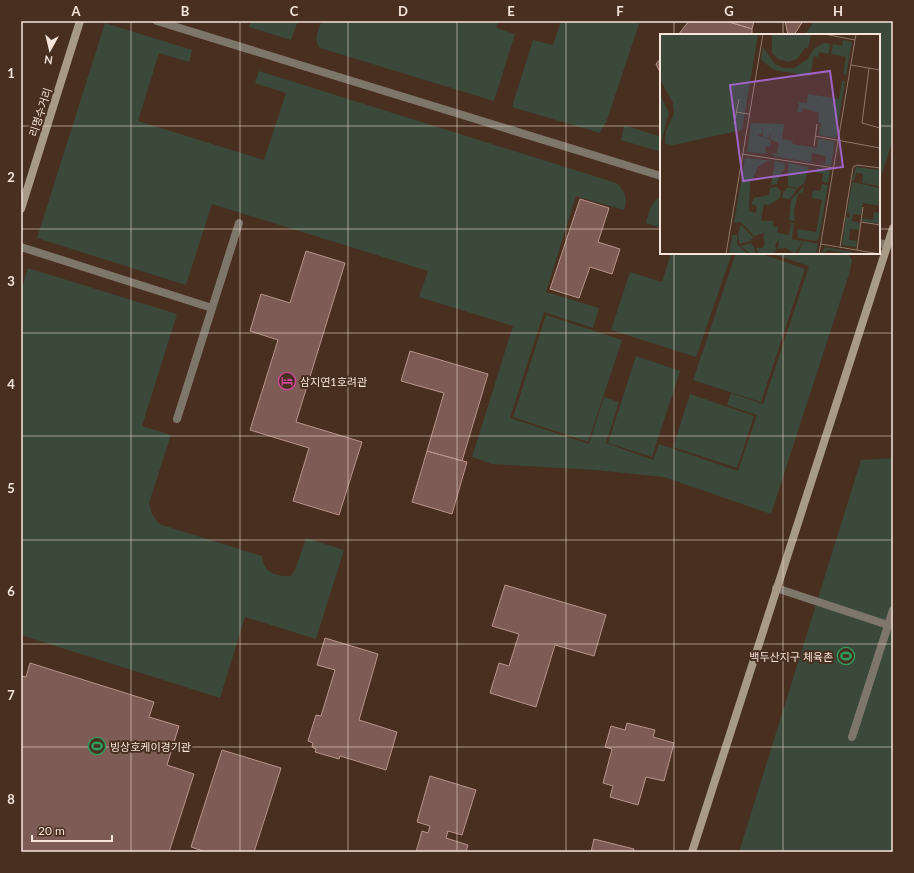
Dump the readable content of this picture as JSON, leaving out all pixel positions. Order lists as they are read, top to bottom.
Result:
{
  "streets": {
    "street": ["리명수거리"]
  },
  "places": {
    "hotel": ["삼지연1호려관"],
    "sports": ["백두산지구 체육촌", "빙상호케이경기관"]
  },
  "scale_bar": "20 m",
  "north": "bottom",
  "grid": {
    "columns": [
      "A",
      "B",
      "C",
      "D",
      "E",
      "F",
      "G",
      "H"
    ],
    "rows": [
      "1",
      "2",
      "3",
      "4",
      "5",
      "6",
      "7",
      "8"
    ]
  }
}
